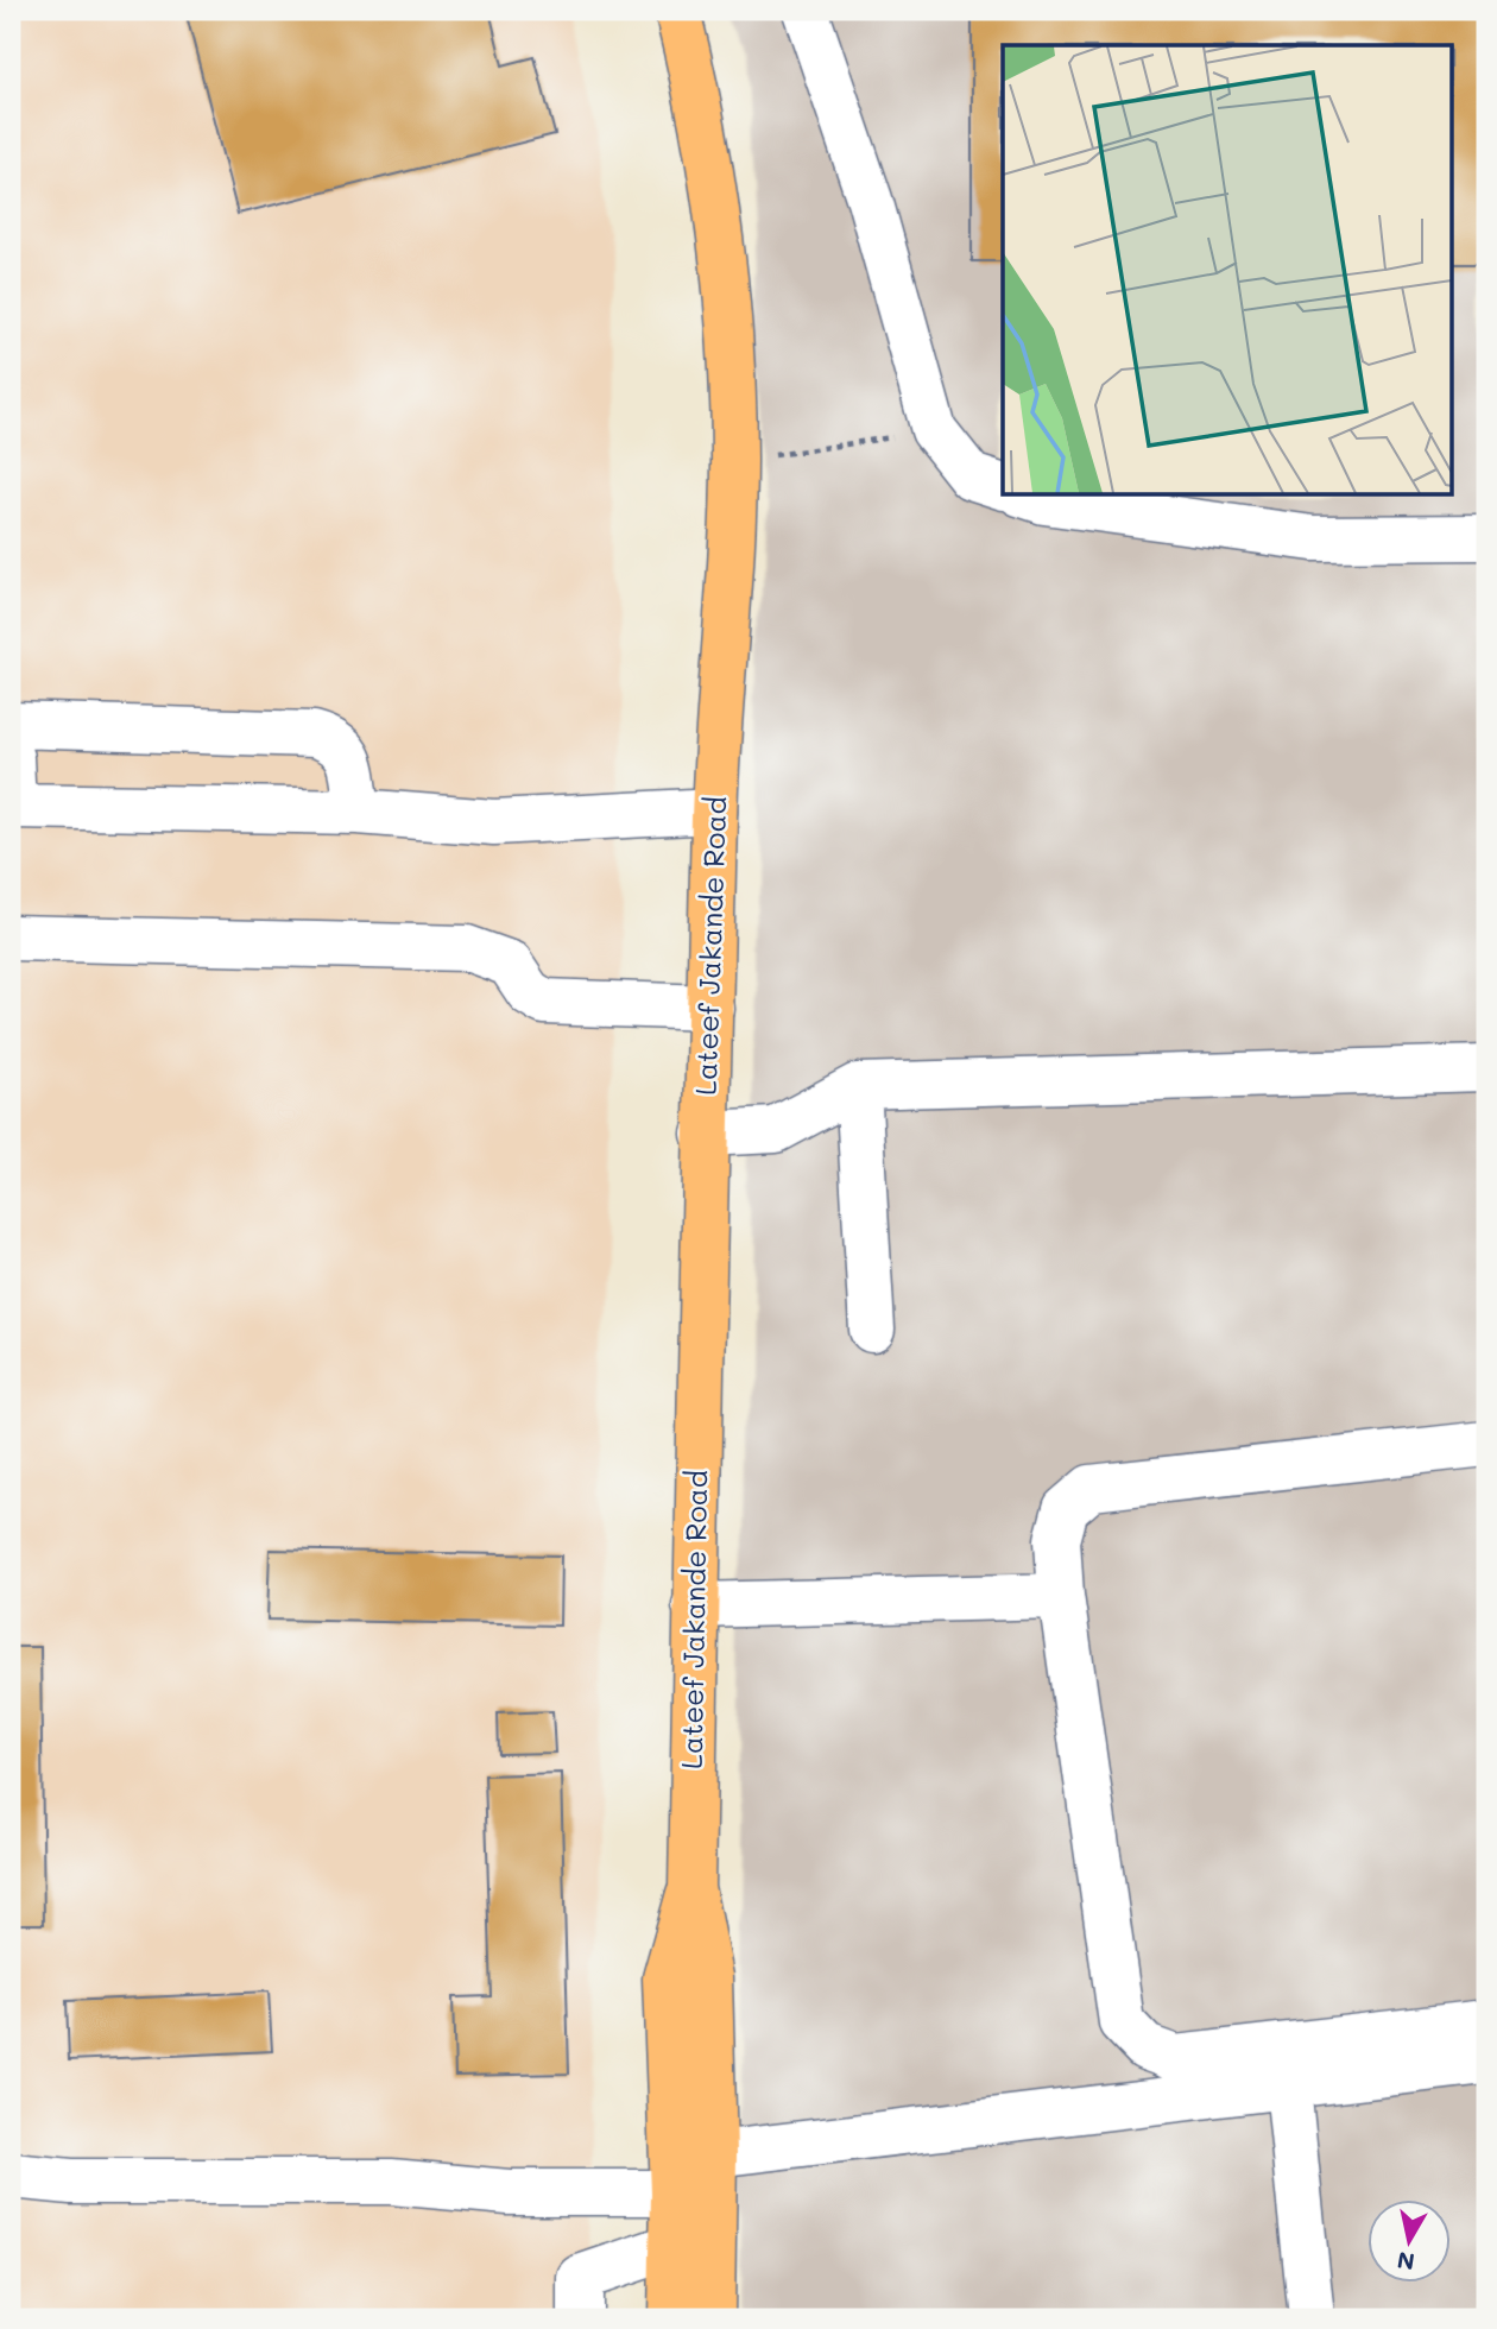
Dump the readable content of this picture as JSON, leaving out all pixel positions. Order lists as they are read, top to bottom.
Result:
{
  "streets": {
    "main road": ["Lateef Jakande Road"]
  },
  "north": "bottom"
}
